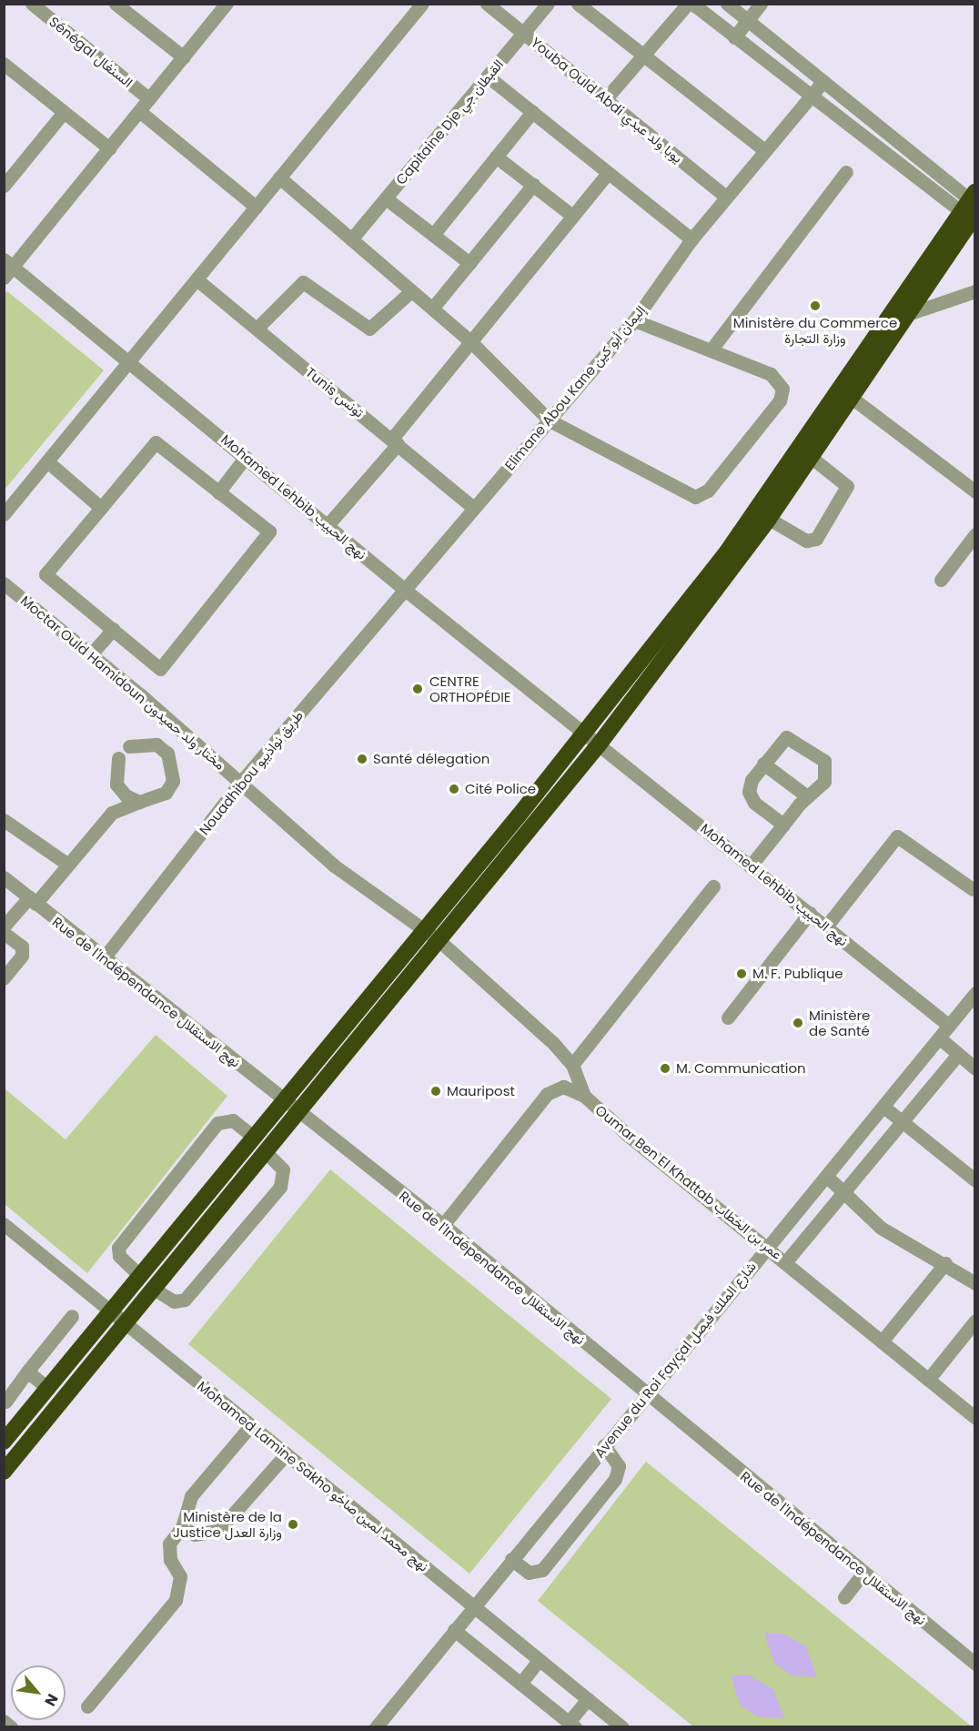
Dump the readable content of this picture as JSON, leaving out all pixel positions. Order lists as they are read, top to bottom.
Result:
{
  "streets": {
    "street": [
      "Sénégal السنغال",
      "Youba Ould Abdi يوبا ولد عبدي",
      "Capitaine Dje القبطان جي",
      "Elimane Abou Kane إليمان أبو كين",
      "Tunis تونس",
      "Mohamed Lehbib نهج الحبيب",
      "Moctar Ould Hamidoun مختار ولد حميدون",
      "Nouadhibou طريق نواذيبو",
      "Rue de l'Indépendance نهج الاستقلال",
      "Oumar Ben El Khattab عمر بن الخطاب",
      "Avenue du Roi Fayçal شارع الملك فيصل",
      "Mohamed Lamine Sakho نهج محمد لمين صاخو"
    ]
  },
  "crossings": [
    ["Youba Ould Abdi يوبا ولد عبدي", "Capitaine Dje القبطان جي"],
    ["Youba Ould Abdi يوبا ولد عبدي", "Elimane Abou Kane إليمان أبو كين"],
    ["Elimane Abou Kane إليمان أبو كين", "Tunis تونس"],
    ["Elimane Abou Kane إليمان أبو كين", "Mohamed Lehbib نهج الحبيب"],
    ["Elimane Abou Kane إليمان أبو كين", "Nouadhibou طريق نواذيبو"],
    ["Mohamed Lehbib نهج الحبيب", "Nouadhibou طريق نواذيبو"],
    ["Mohamed Lehbib نهج الحبيب", "Avenue du Roi Fayçal شارع الملك فيصل"],
    ["Moctar Ould Hamidoun مختار ولد حميدون", "Nouadhibou طريق نواذيبو"],
    ["Moctar Ould Hamidoun مختار ولد حميدون", "Oumar Ben El Khattab عمر بن الخطاب"],
    ["Nouadhibou طريق نواذيبو", "Rue de l'Indépendance نهج الاستقلال"],
    ["Rue de l'Indépendance نهج الاستقلال", "Avenue du Roi Fayçal شارع الملك فيصل"],
    ["Oumar Ben El Khattab عمر بن الخطاب", "Avenue du Roi Fayçal شارع الملك فيصل"],
    ["Avenue du Roi Fayçal شارع الملك فيصل", "Mohamed Lamine Sakho نهج محمد لمين صاخو"]
  ],
  "places": [
    "Ministère du Commerce وزارة التجارة",
    "CENTRE ORTHOPÉDIE",
    "Santé délegation",
    "Cité Police",
    "M. F. Publique",
    "Ministère de Santé",
    "M. Communication",
    "Mauripost",
    "Ministère de la Justice وزارة العدل"
  ],
  "north": "bottom right"
}
